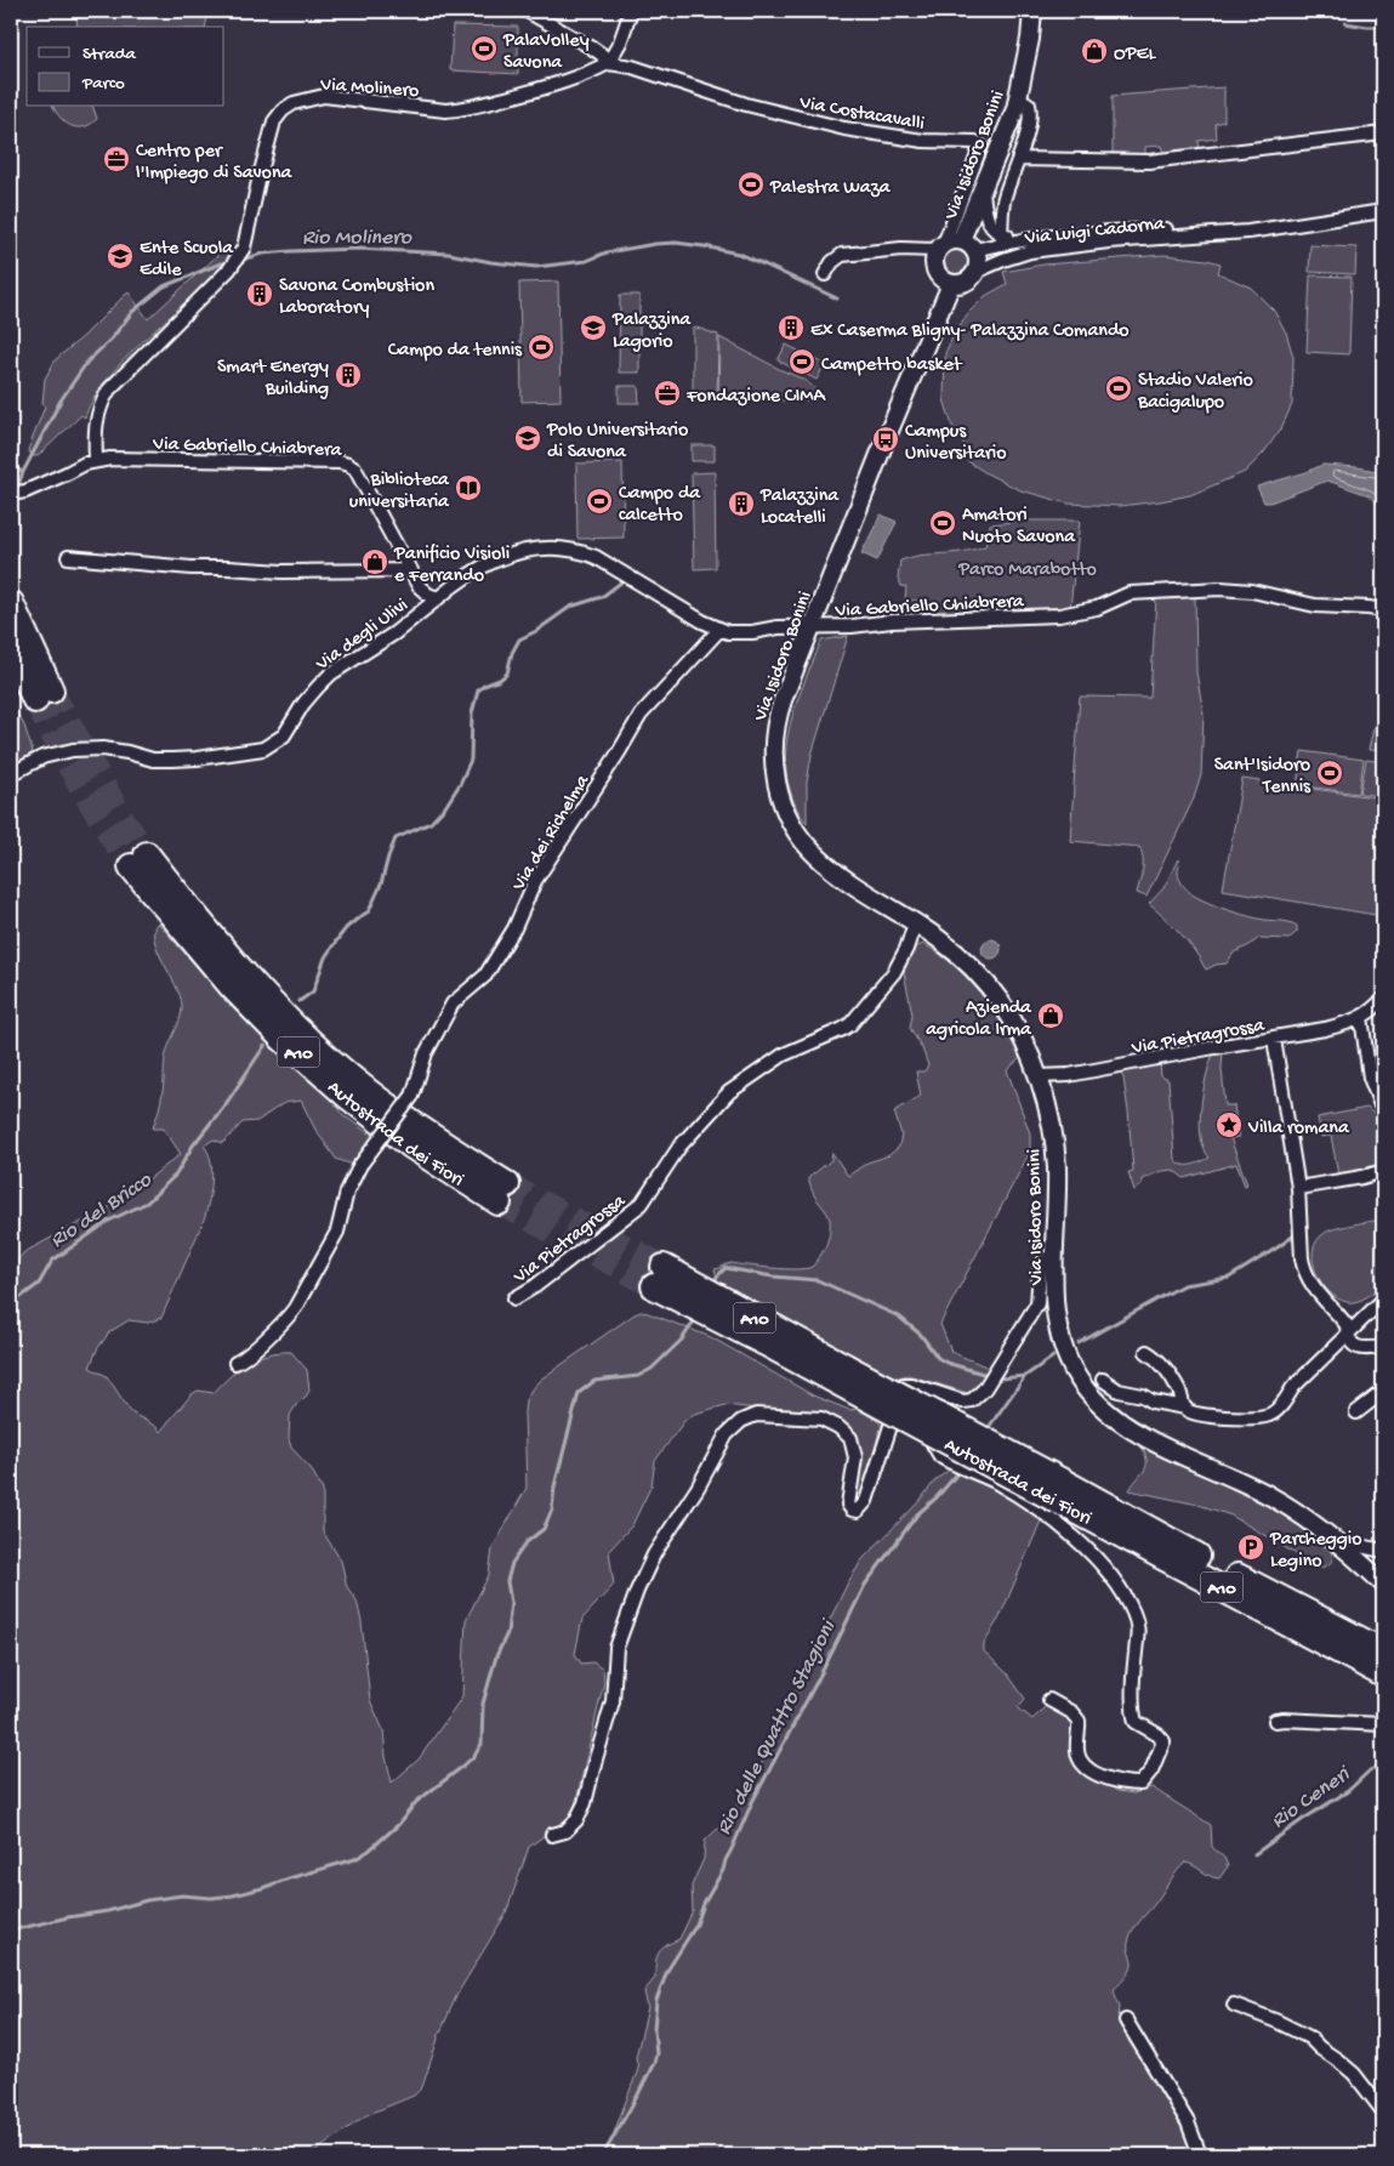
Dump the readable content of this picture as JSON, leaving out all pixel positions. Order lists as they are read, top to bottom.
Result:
{
  "streets": {
    "highway": ["A10", "Autostrada dei Fiori"],
    "street": [
      "Via Molinero",
      "Via Costacavalli",
      "Via Isidoro Bonini",
      "Via Luigi Cadorna",
      "Via Gabriello Chiabrera",
      "Via degli Ulivi",
      "Via dei Richelma",
      "Via Pietragrossa"
    ]
  },
  "crossings": [
    ["Via Molinero", "Via Costacavalli"],
    ["Via Molinero", "Via Gabriello Chiabrera"],
    ["Via Costacavalli", "Via Isidoro Bonini"],
    ["Via Costacavalli", "Via Luigi Cadorna"],
    ["Via Isidoro Bonini", "Via Luigi Cadorna"],
    ["Via Isidoro Bonini", "Via Gabriello Chiabrera"],
    ["Via Isidoro Bonini", "Via Pietragrossa"],
    ["Via Gabriello Chiabrera", "Via degli Ulivi"],
    ["Via Gabriello Chiabrera", "Via dei Richelma"]
  ],
  "water": [
    "Rio Molinero",
    "Rio del Bricco",
    "Rio delle Quattro Stagioni",
    "Rio Ceneri"
  ],
  "parks": ["Parco Marabotto"],
  "places": {
    "sports": [
      "PalaVolley Savona",
      "Palestra Waza",
      "Campo da tennis",
      "Campetto basket",
      "Stadio Valerio Bacigalupo",
      "Campo da calcetto",
      "Amatori Nuoto Savona",
      "Sant'Isidoro Tennis"
    ],
    "shop": ["OPEL", "Panificio Visioli e Ferrando", "Azienda agricola Irma"],
    "office": ["Centro per l'Impiego di Savona", "Fondazione CIMA"],
    "school or university": ["Ente Scuola Edile", "Palazzina Lagorio", "Polo Universitario di Savona"],
    "building": [
      "Savona Combustion Laboratory",
      "Ex Caserma Bligny- Palazzina Comando",
      "Smart Energy Building",
      "Palazzina Locatelli"
    ],
    "bus stop": ["Campus Universitario"],
    "library": ["Biblioteca universitaria"],
    "place": ["Villa romana"],
    "parking": ["Parcheggio Legino"]
  },
  "legend": ["Strada", "Parco"]
}
